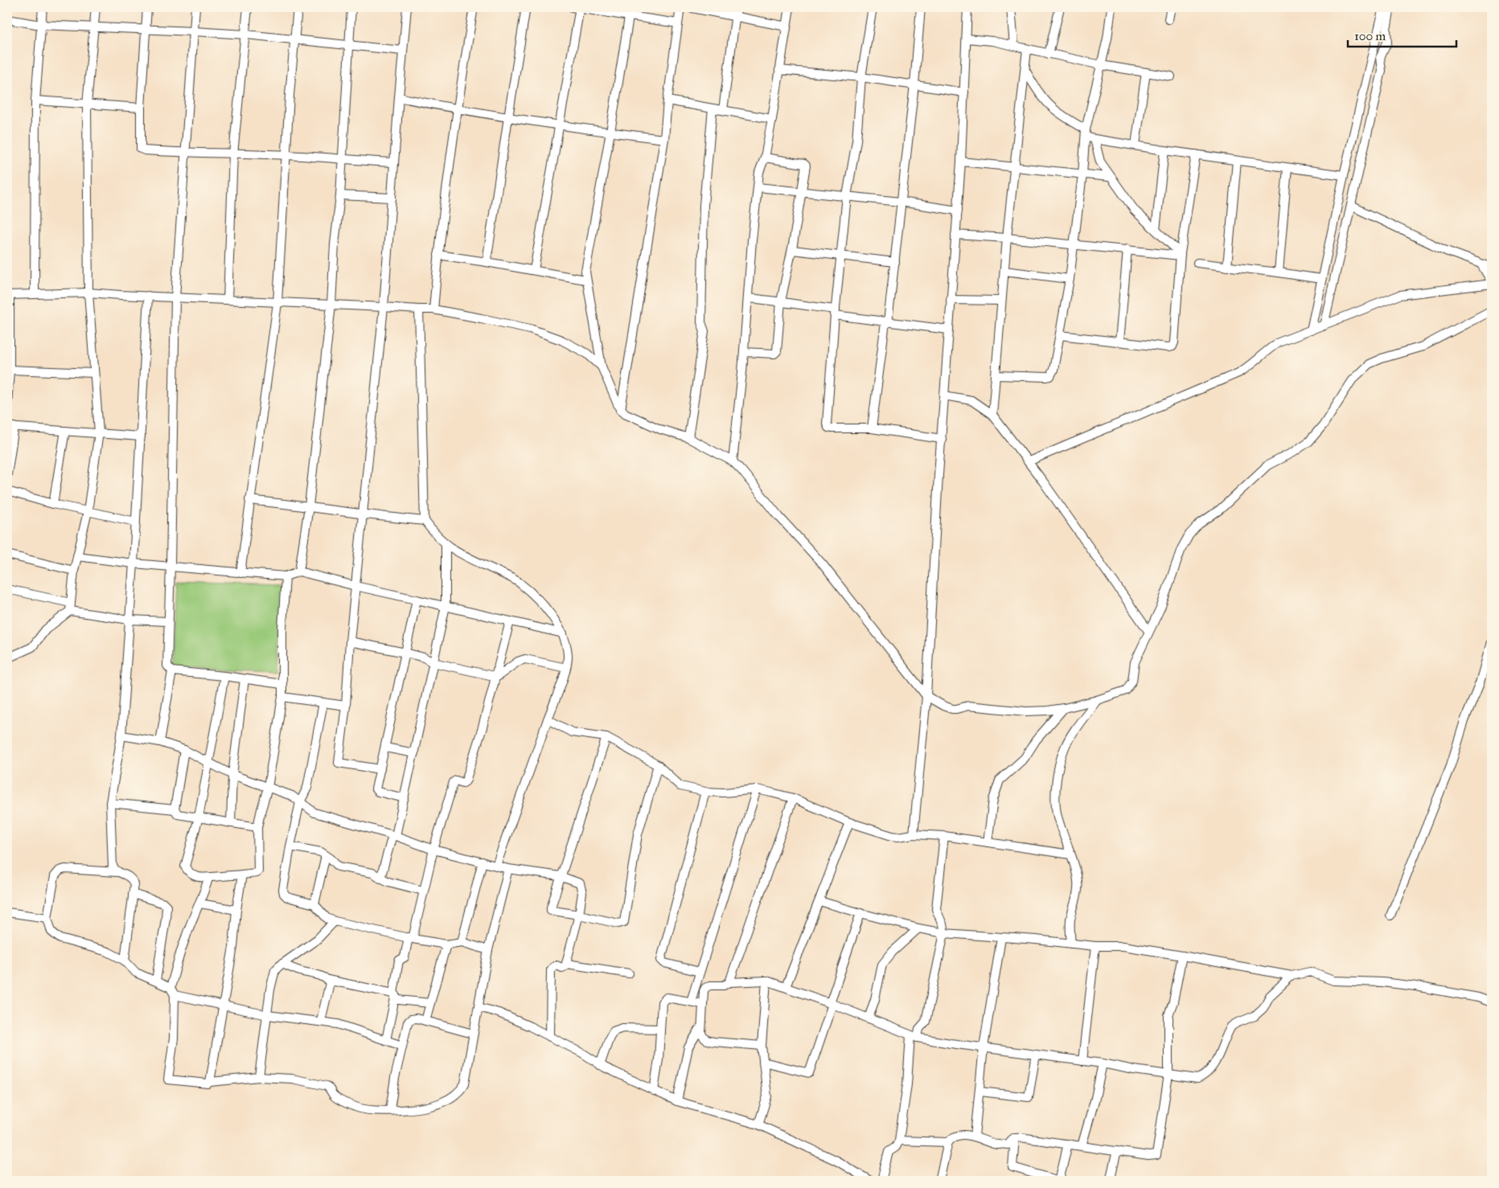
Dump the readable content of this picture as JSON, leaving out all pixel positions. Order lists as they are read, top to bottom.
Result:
{
  "scale_bar": "100 m"
}
